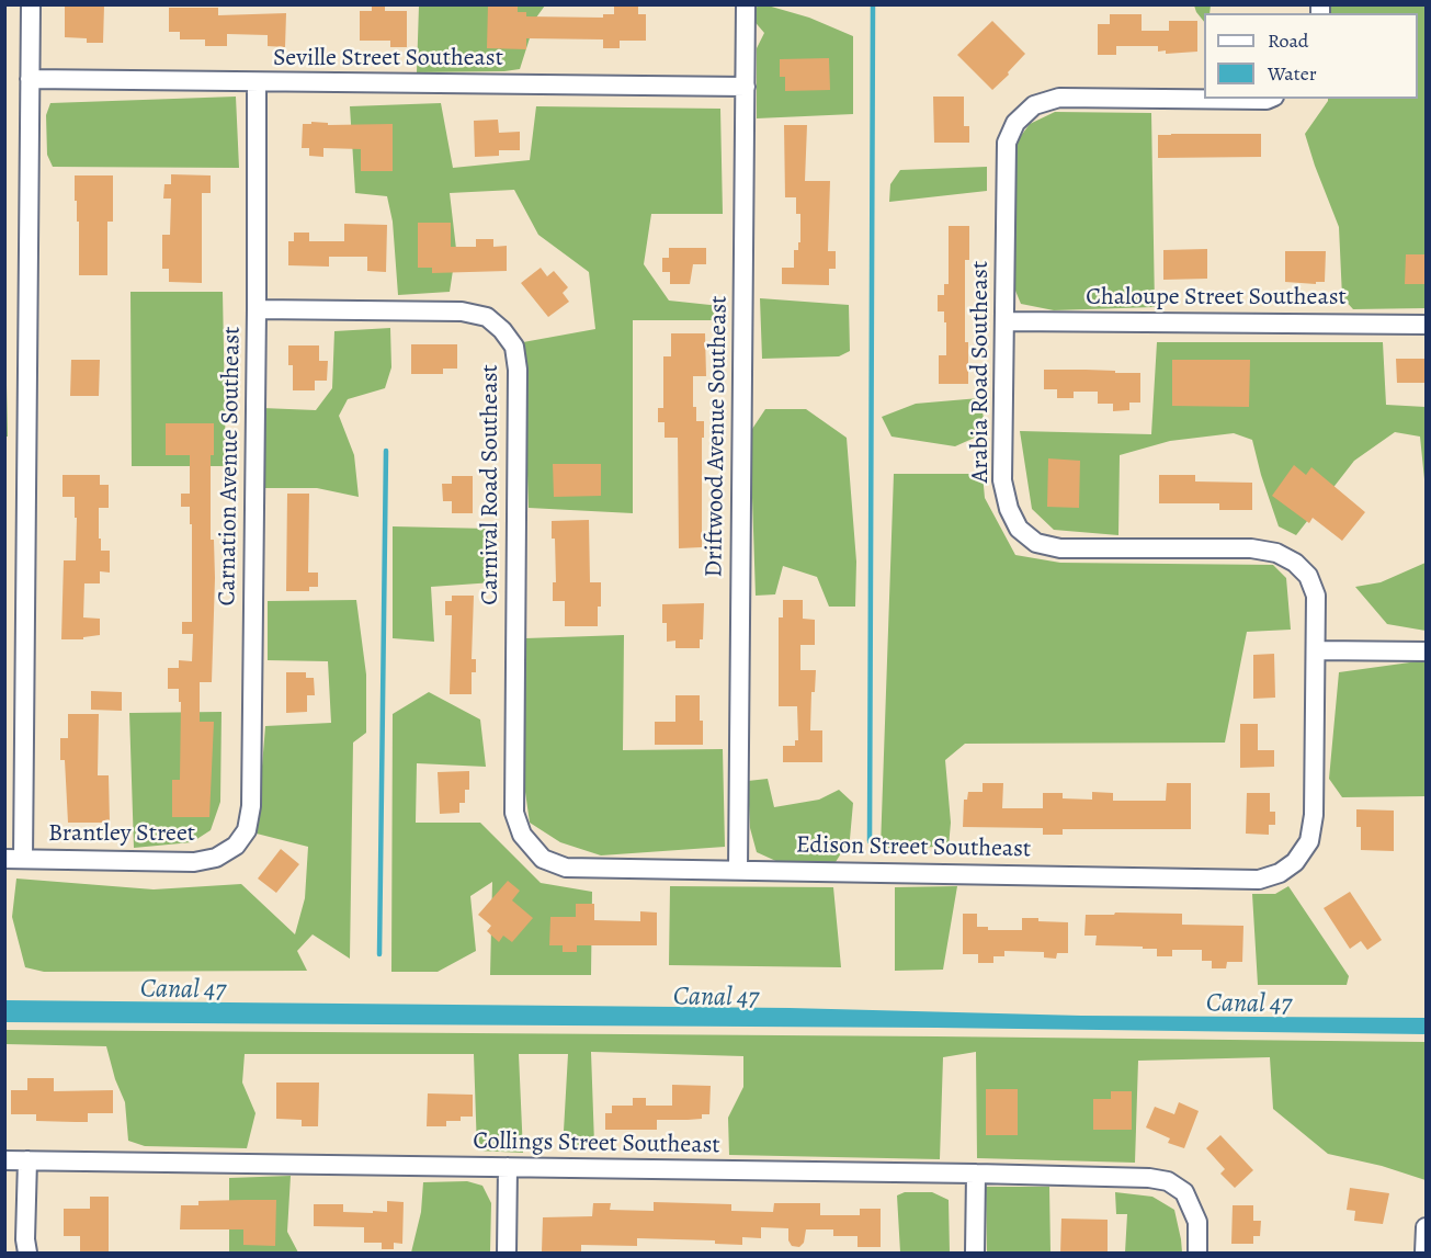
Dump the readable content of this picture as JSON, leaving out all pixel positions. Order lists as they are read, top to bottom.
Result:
{
  "streets": {
    "street": [
      "Seville Street Southeast",
      "Chaloupe Street Southeast",
      "Arabia Road Southeast",
      "Driftwood Avenue Southeast",
      "Carnation Avenue Southeast",
      "Carnival Road Southeast",
      "Brantley Street",
      "Edison Street Southeast",
      "Collings Street Southeast"
    ]
  },
  "crossings": [
    ["Seville Street Southeast", "Driftwood Avenue Southeast"],
    ["Seville Street Southeast", "Carnation Avenue Southeast"],
    ["Chaloupe Street Southeast", "Arabia Road Southeast"],
    ["Arabia Road Southeast", "Edison Street Southeast"],
    ["Driftwood Avenue Southeast", "Edison Street Southeast"],
    ["Carnation Avenue Southeast", "Carnival Road Southeast"],
    ["Carnation Avenue Southeast", "Brantley Street"],
    ["Carnival Road Southeast", "Edison Street Southeast"]
  ],
  "water": ["Canal 47"],
  "legend": ["Road", "Water"]
}
